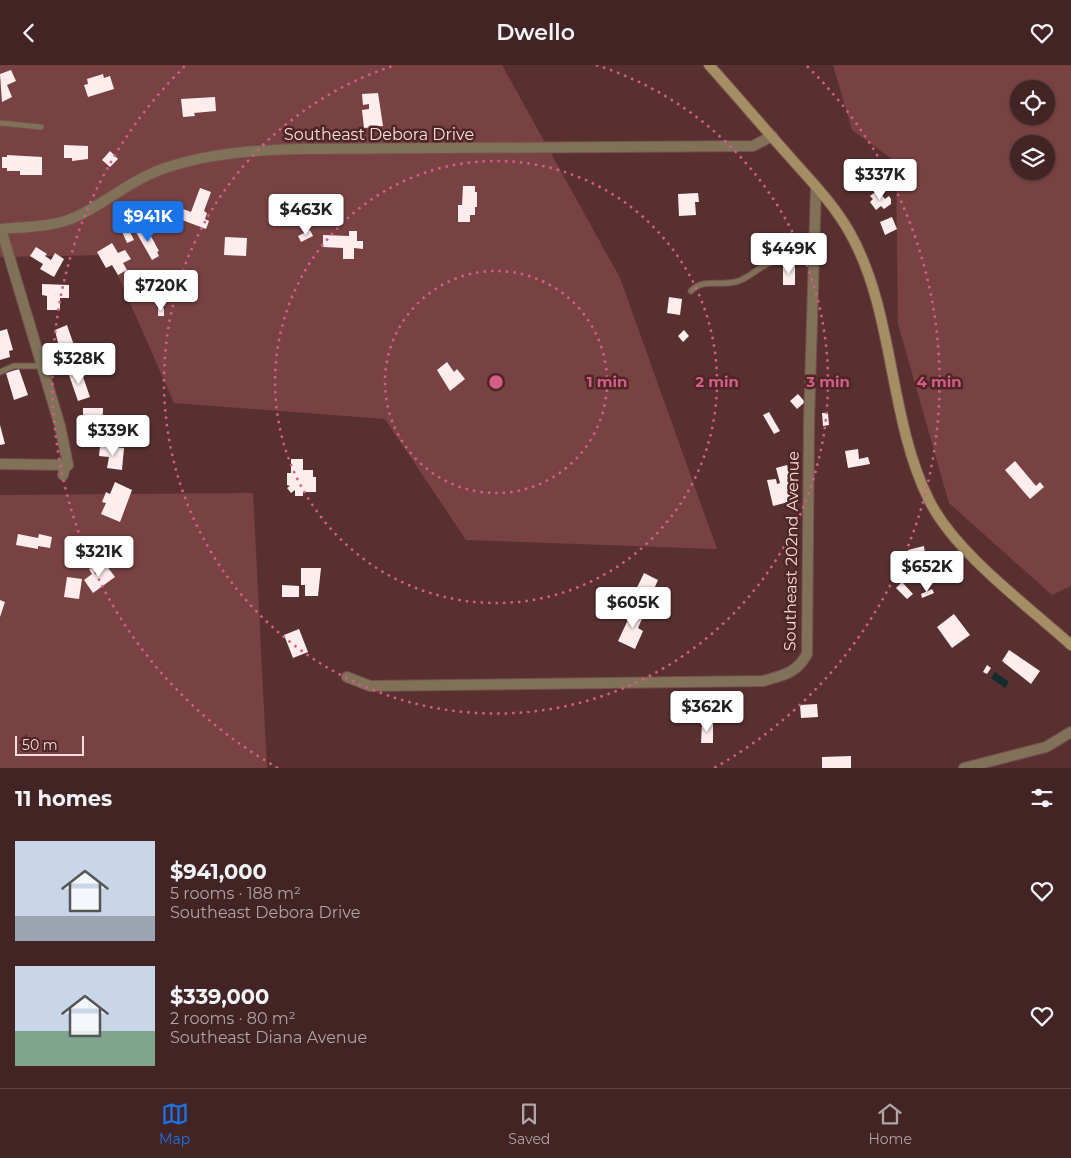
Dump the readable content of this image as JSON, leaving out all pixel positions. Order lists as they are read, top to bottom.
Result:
{
  "streets": {
    "street": ["Southeast Debora Drive", "Southeast 202nd Avenue"]
  },
  "scale_bar": "50 m",
  "page": {
    "header": "Dwello",
    "price": [
      "$337K",
      "$463K",
      "$941K",
      "$449K",
      "$720K",
      "$328K",
      "$339K",
      "$321K",
      "$652K",
      "$605K",
      "$362K"
    ],
    "scale": "50 m",
    "heading": "11 homes",
    "list": [
      {
        "name": "$941,000",
        "note": "5 rooms · 188 m² · Southeast Debora Drive"
      },
      {
        "name": "$339,000",
        "note": "2 rooms · 80 m² · Southeast Diana Avenue"
      }
    ],
    "tabs": ["Map", "Saved", "Home"]
  },
  "rings": [
    "1 min",
    "2 min",
    "3 min",
    "4 min"
  ]
}
